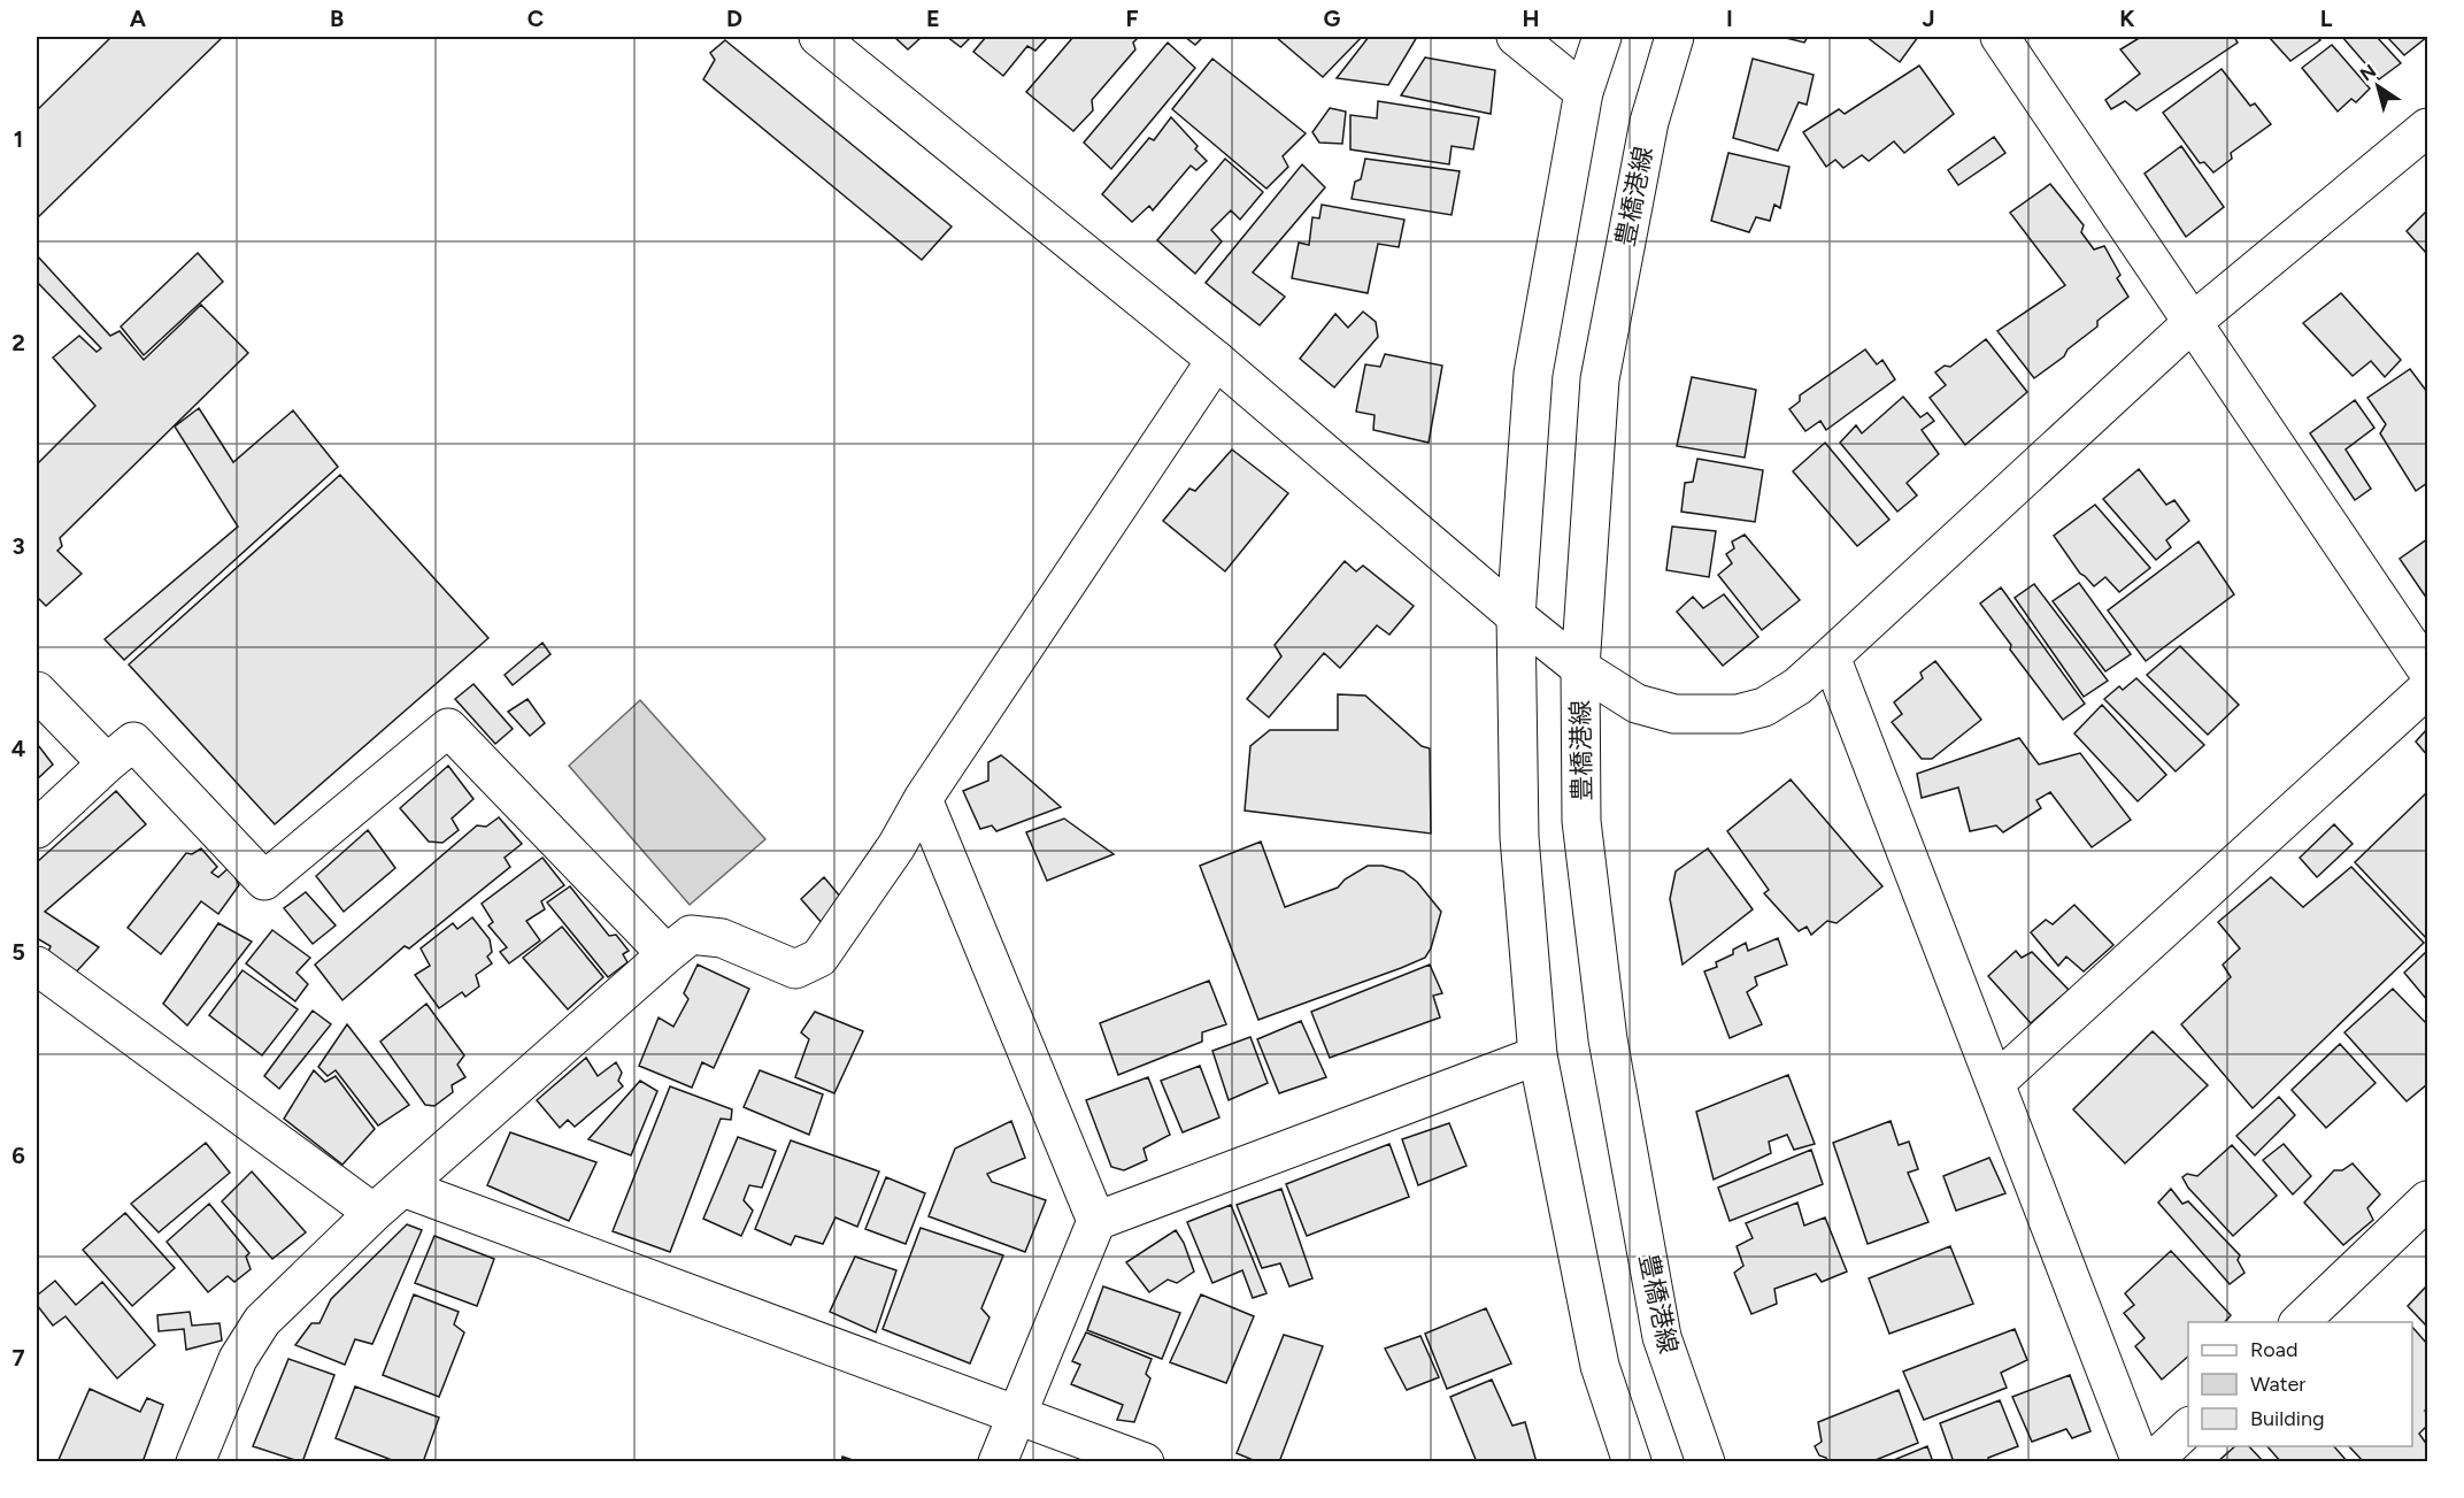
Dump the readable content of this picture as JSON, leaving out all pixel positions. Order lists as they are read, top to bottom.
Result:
{
  "streets": {
    "street": ["豊橋港線"]
  },
  "legend": ["Road", "Water", "Building"],
  "north": "top left",
  "grid": {
    "columns": [
      "A",
      "B",
      "C",
      "D",
      "E",
      "F",
      "G",
      "H",
      "I",
      "J",
      "K",
      "L"
    ],
    "rows": [
      "1",
      "2",
      "3",
      "4",
      "5",
      "6",
      "7"
    ]
  }
}
